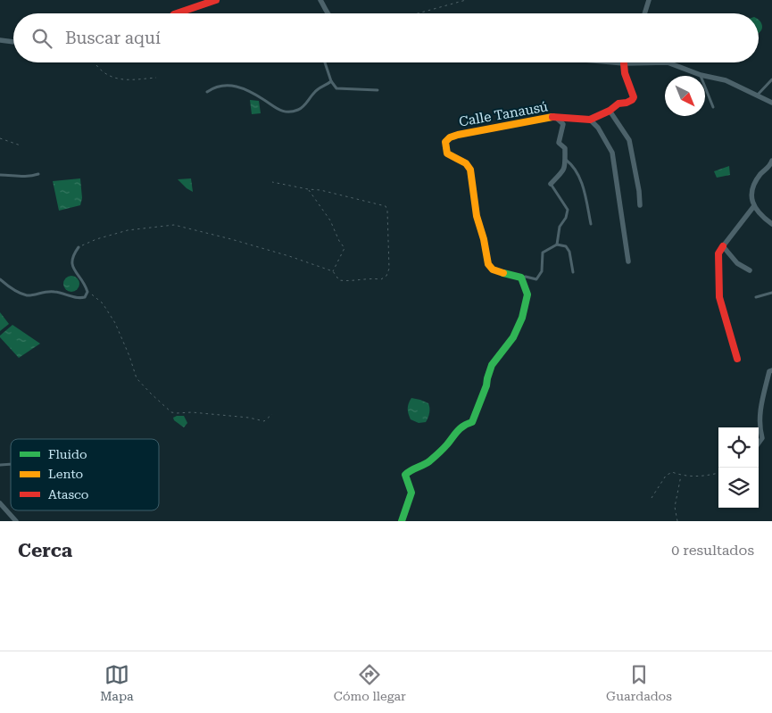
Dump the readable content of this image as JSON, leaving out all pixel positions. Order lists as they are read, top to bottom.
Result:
{
  "streets": {
    "street": ["Calle Tanausú"]
  },
  "legend": ["Fluido", "Lento", "Atasco"],
  "north": "bottom right",
  "page": {
    "search": "Buscar aquí",
    "heading": ["Cerca", "0 resultados"],
    "nav": ["Mapa", "Cómo llegar", "Guardados"]
  }
}
